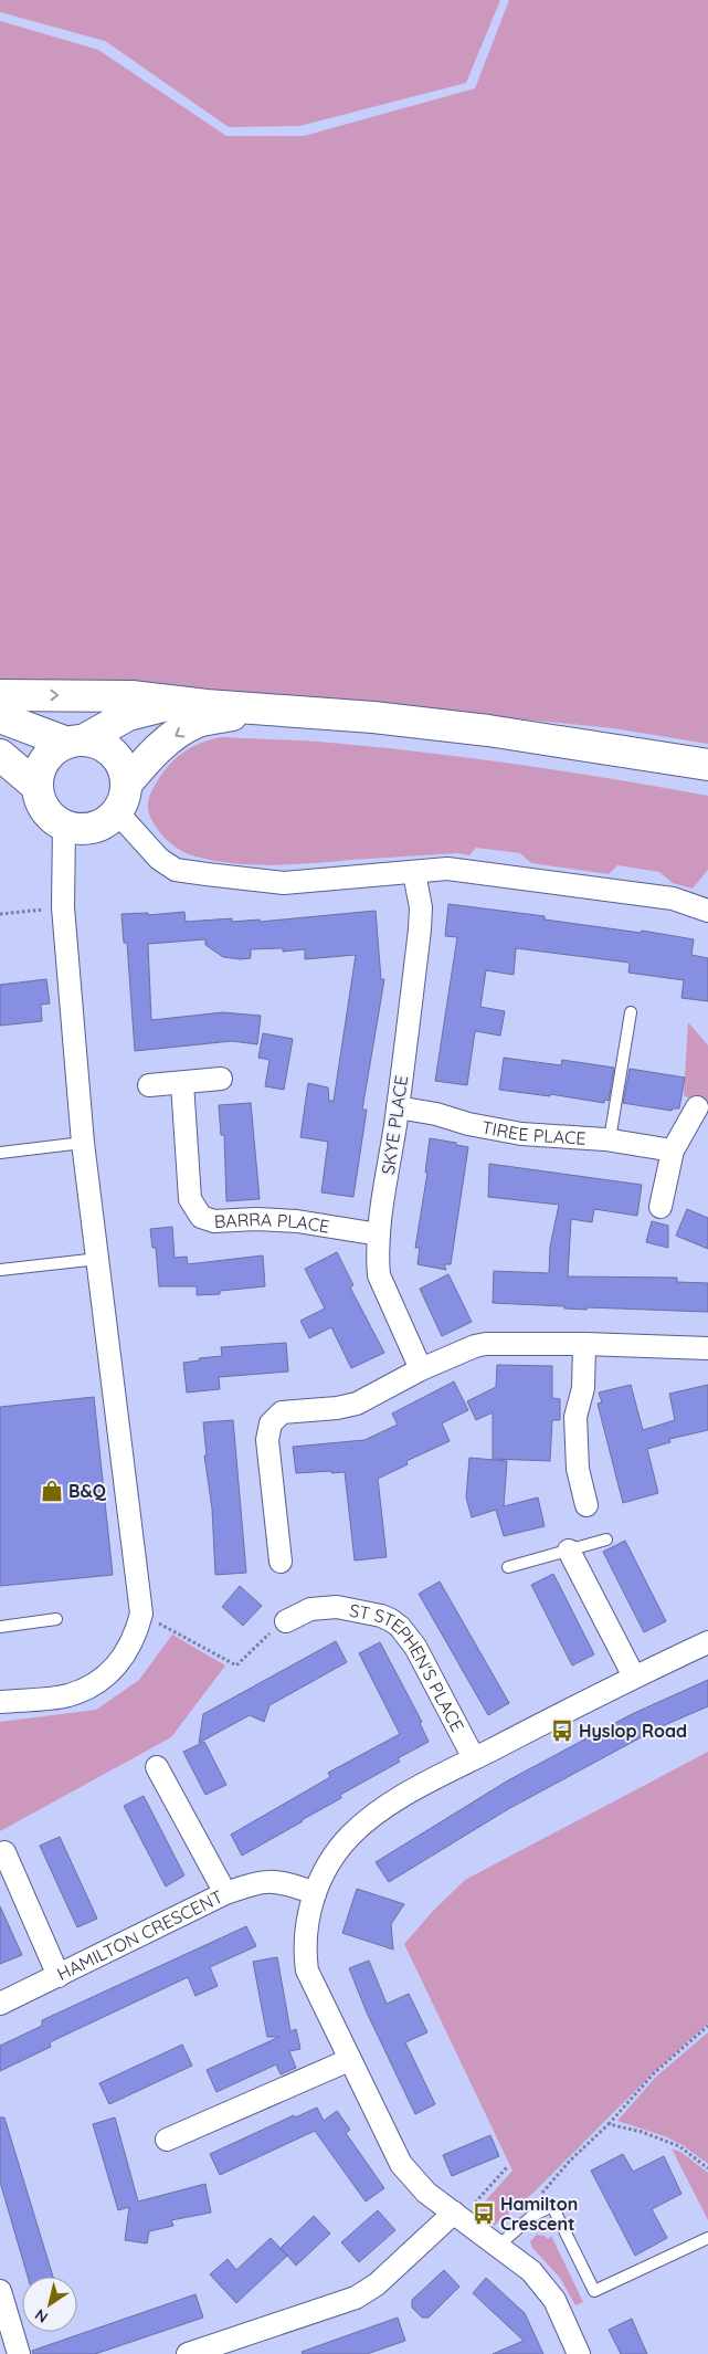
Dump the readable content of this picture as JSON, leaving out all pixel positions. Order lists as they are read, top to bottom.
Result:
{
  "streets": {
    "street": [
      "SKYE PLACE",
      "TIREE PLACE",
      "BARRA PLACE",
      "ST STEPHEN'S PLACE",
      "HAMILTON CRESCENT"
    ]
  },
  "crossings": [
    ["SKYE PLACE", "TIREE PLACE"],
    ["SKYE PLACE", "BARRA PLACE"]
  ],
  "places": {
    "shop": ["B&Q"],
    "bus stop": ["Hyslop Road", "Hamilton Crescent"]
  },
  "north": "bottom left"
}
